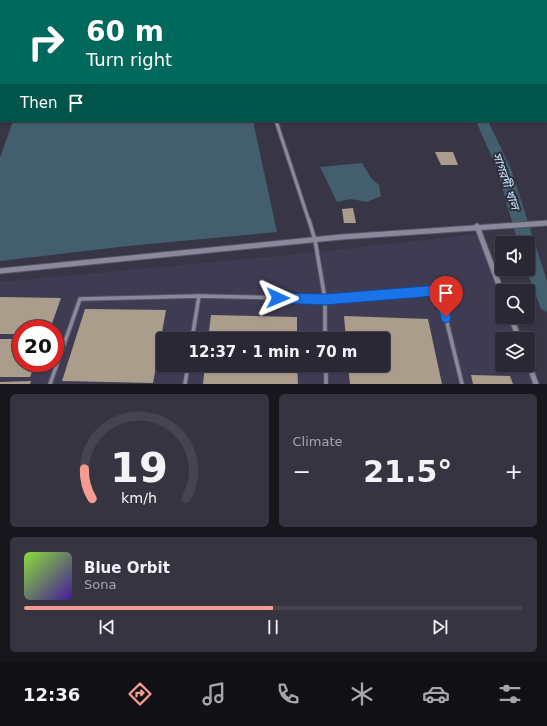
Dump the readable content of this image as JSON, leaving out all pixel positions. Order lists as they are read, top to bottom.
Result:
{
  "water": ["সাগরদী খাল"],
  "page": {
    "turn": ["60 m", "Turn right"],
    "then": "Then",
    "limit": "20",
    "trip": "12:37 · 1 min · 70 m",
    "tile": "Climate",
    "heat": ["−", "21.5°", "+"],
    "song": ["Blue Orbit", "Sona"],
    "tabs": "12:36",
    "gauge": ["19", "km/h"]
  }
}
